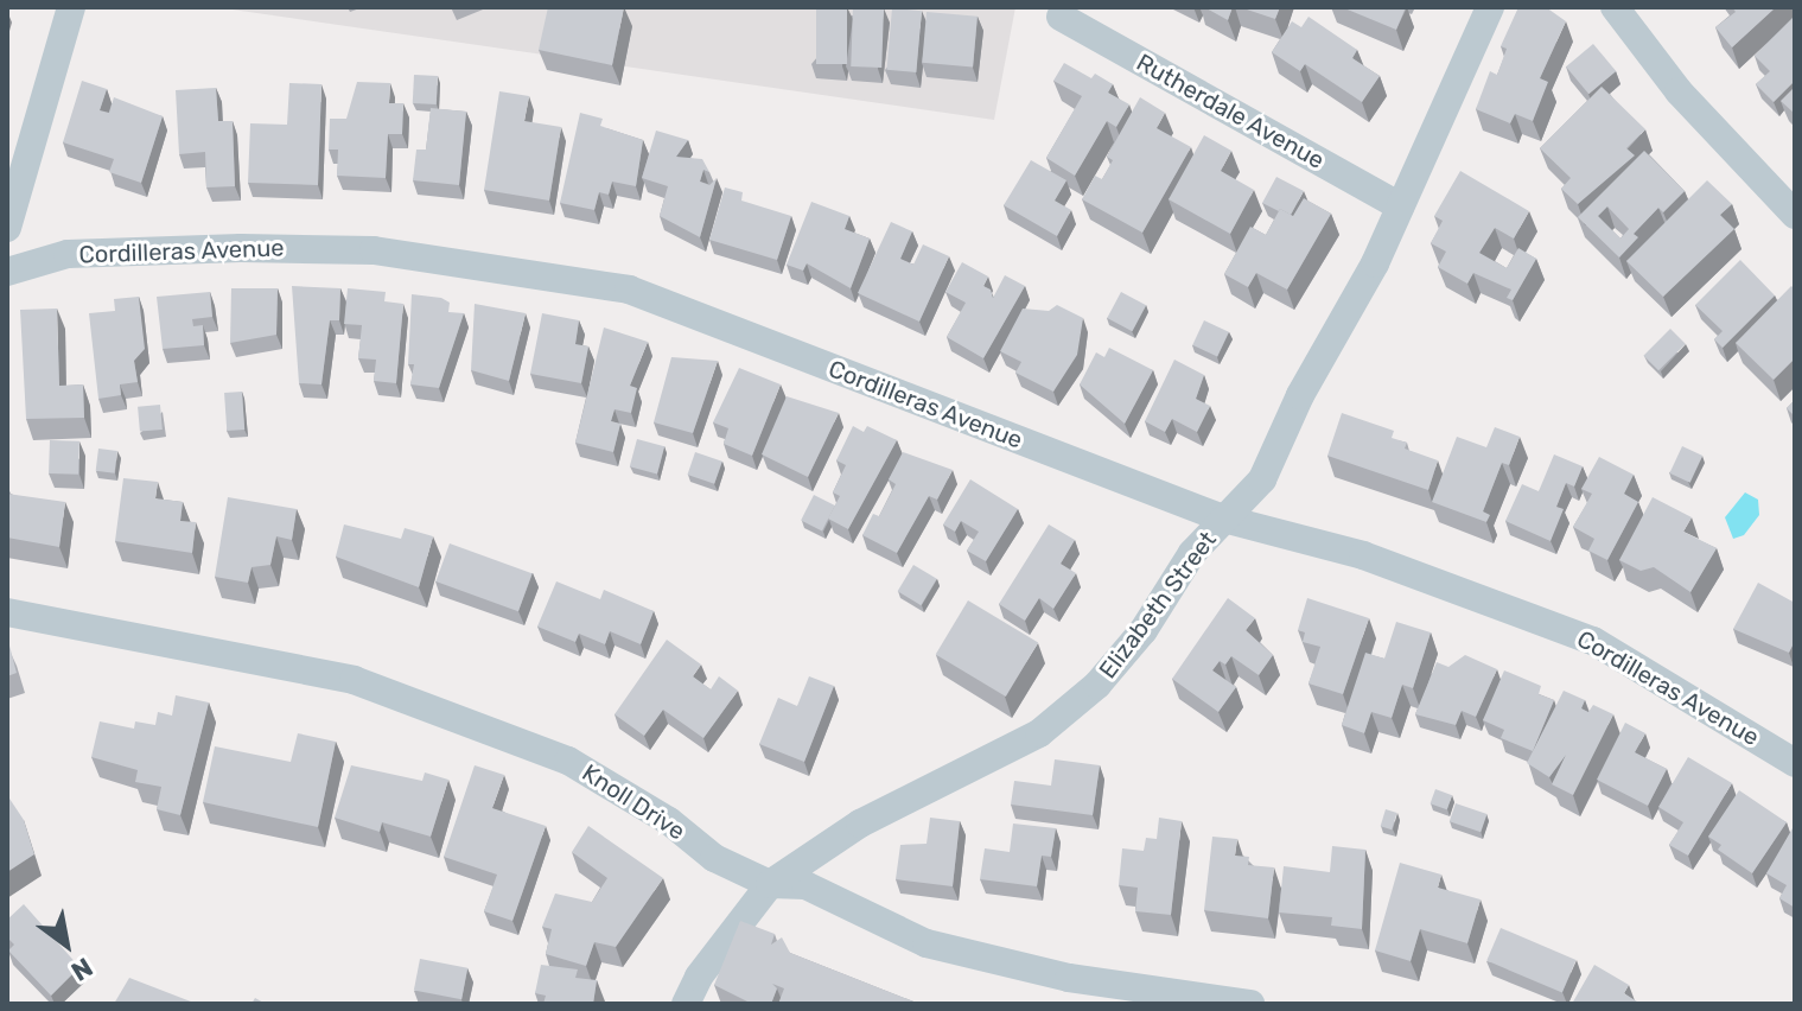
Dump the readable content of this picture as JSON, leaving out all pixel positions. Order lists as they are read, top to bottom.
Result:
{
  "streets": {
    "street": [
      "Rutherdale Avenue",
      "Cordilleras Avenue",
      "Elizabeth Street",
      "Knoll Drive"
    ]
  },
  "crossings": [
    ["Rutherdale Avenue", "Elizabeth Street"],
    ["Cordilleras Avenue", "Elizabeth Street"],
    ["Elizabeth Street", "Knoll Drive"]
  ],
  "north": "bottom right"
}
